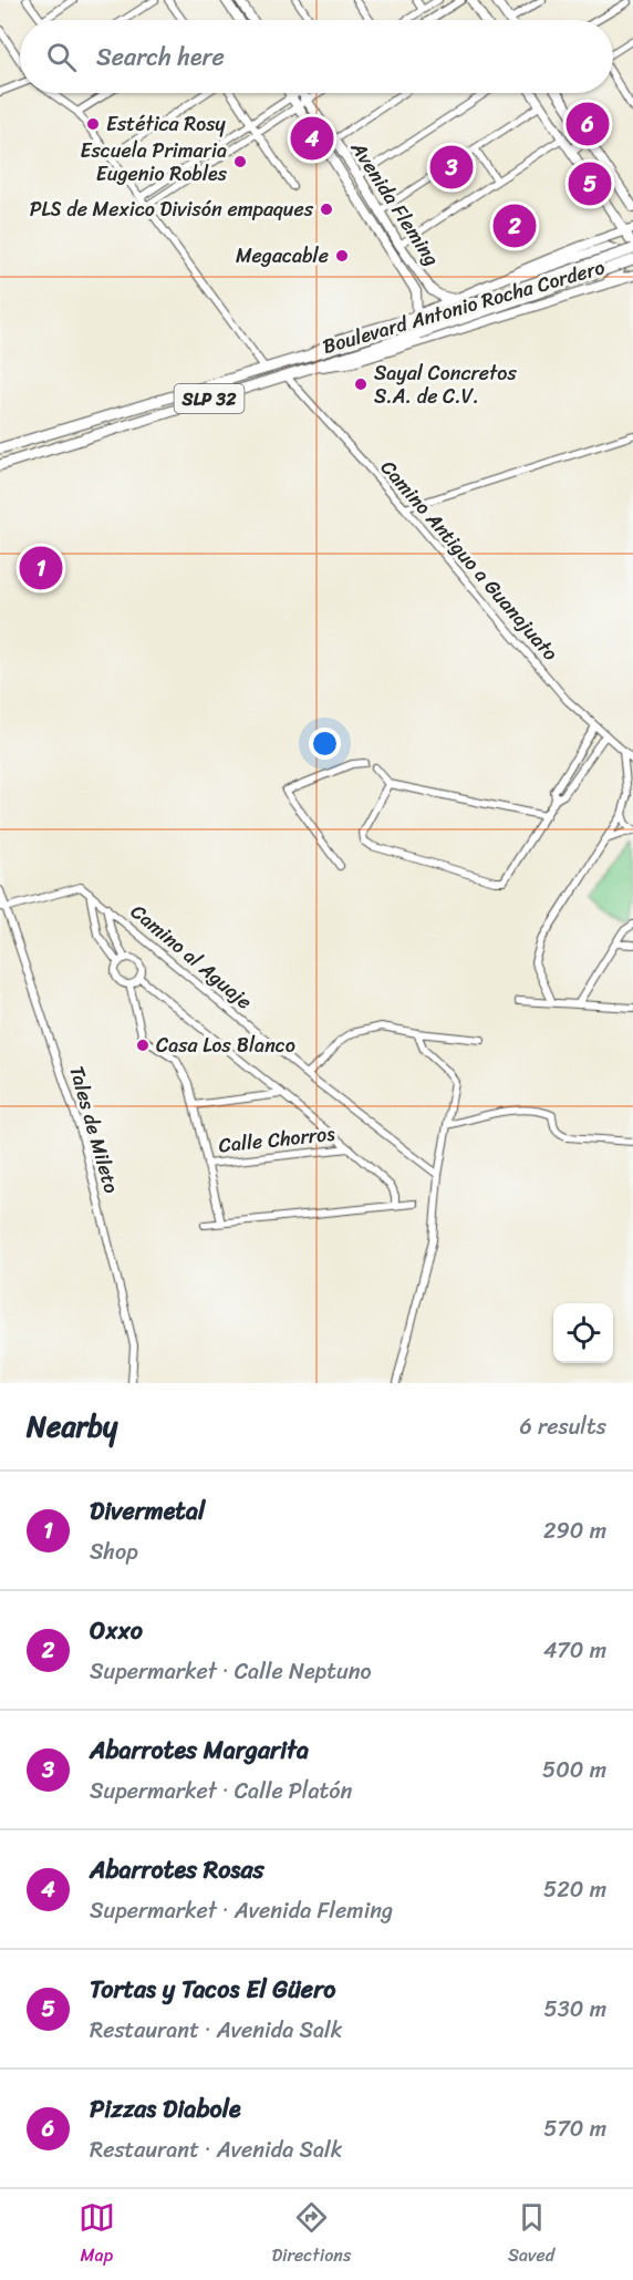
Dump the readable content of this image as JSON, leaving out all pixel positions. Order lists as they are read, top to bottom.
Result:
{
  "streets": {
    "highway": ["Boulevard Antonio Rocha Cordero", "SLP 32"],
    "street": [
      "Avenida Fleming",
      "Camino Antiguo a Guanajuato",
      "Camino al Aguaje",
      "Tales de Mileto",
      "Calle Chorros"
    ]
  },
  "crossings": [
    ["Avenida Fleming", "Boulevard Antonio Rocha Cordero"],
    ["Avenida Fleming", "SLP 32"],
    ["Boulevard Antonio Rocha Cordero", "SLP 32"],
    ["SLP 32", "Camino Antiguo a Guanajuato"],
    ["Camino al Aguaje", "Tales de Mileto"]
  ],
  "places": [
    "Estética Rosy",
    "Escuela Primaria Eugenio Robles",
    "PLS de Mexico Divisón empaques",
    "Megacable",
    "Sayal Concretos S.A. de C.V.",
    "Casa Los Blanco"
  ],
  "page": {
    "search": "Search here",
    "pins": [
      "6",
      "4",
      "3",
      "5",
      "2",
      "1"
    ],
    "heading": ["Nearby", "6 results"],
    "list": [
      {
        "mark": "1",
        "name": "Divermetal",
        "note": "Shop",
        "value": "290 m"
      },
      {
        "mark": "2",
        "name": "Oxxo",
        "note": "Supermarket · Calle Neptuno",
        "value": "470 m"
      },
      {
        "mark": "3",
        "name": "Abarrotes Margarita",
        "note": "Supermarket · Calle Platón",
        "value": "500 m"
      },
      {
        "mark": "4",
        "name": "Abarrotes Rosas",
        "note": "Supermarket · Avenida Fleming",
        "value": "520 m"
      },
      {
        "mark": "5",
        "name": "Tortas y Tacos El Güero",
        "note": "Restaurant · Avenida Salk",
        "value": "530 m"
      },
      {
        "mark": "6",
        "name": "Pizzas Diabole",
        "note": "Restaurant · Avenida Salk",
        "value": "570 m"
      }
    ],
    "nav": ["Map", "Directions", "Saved"]
  }
}
